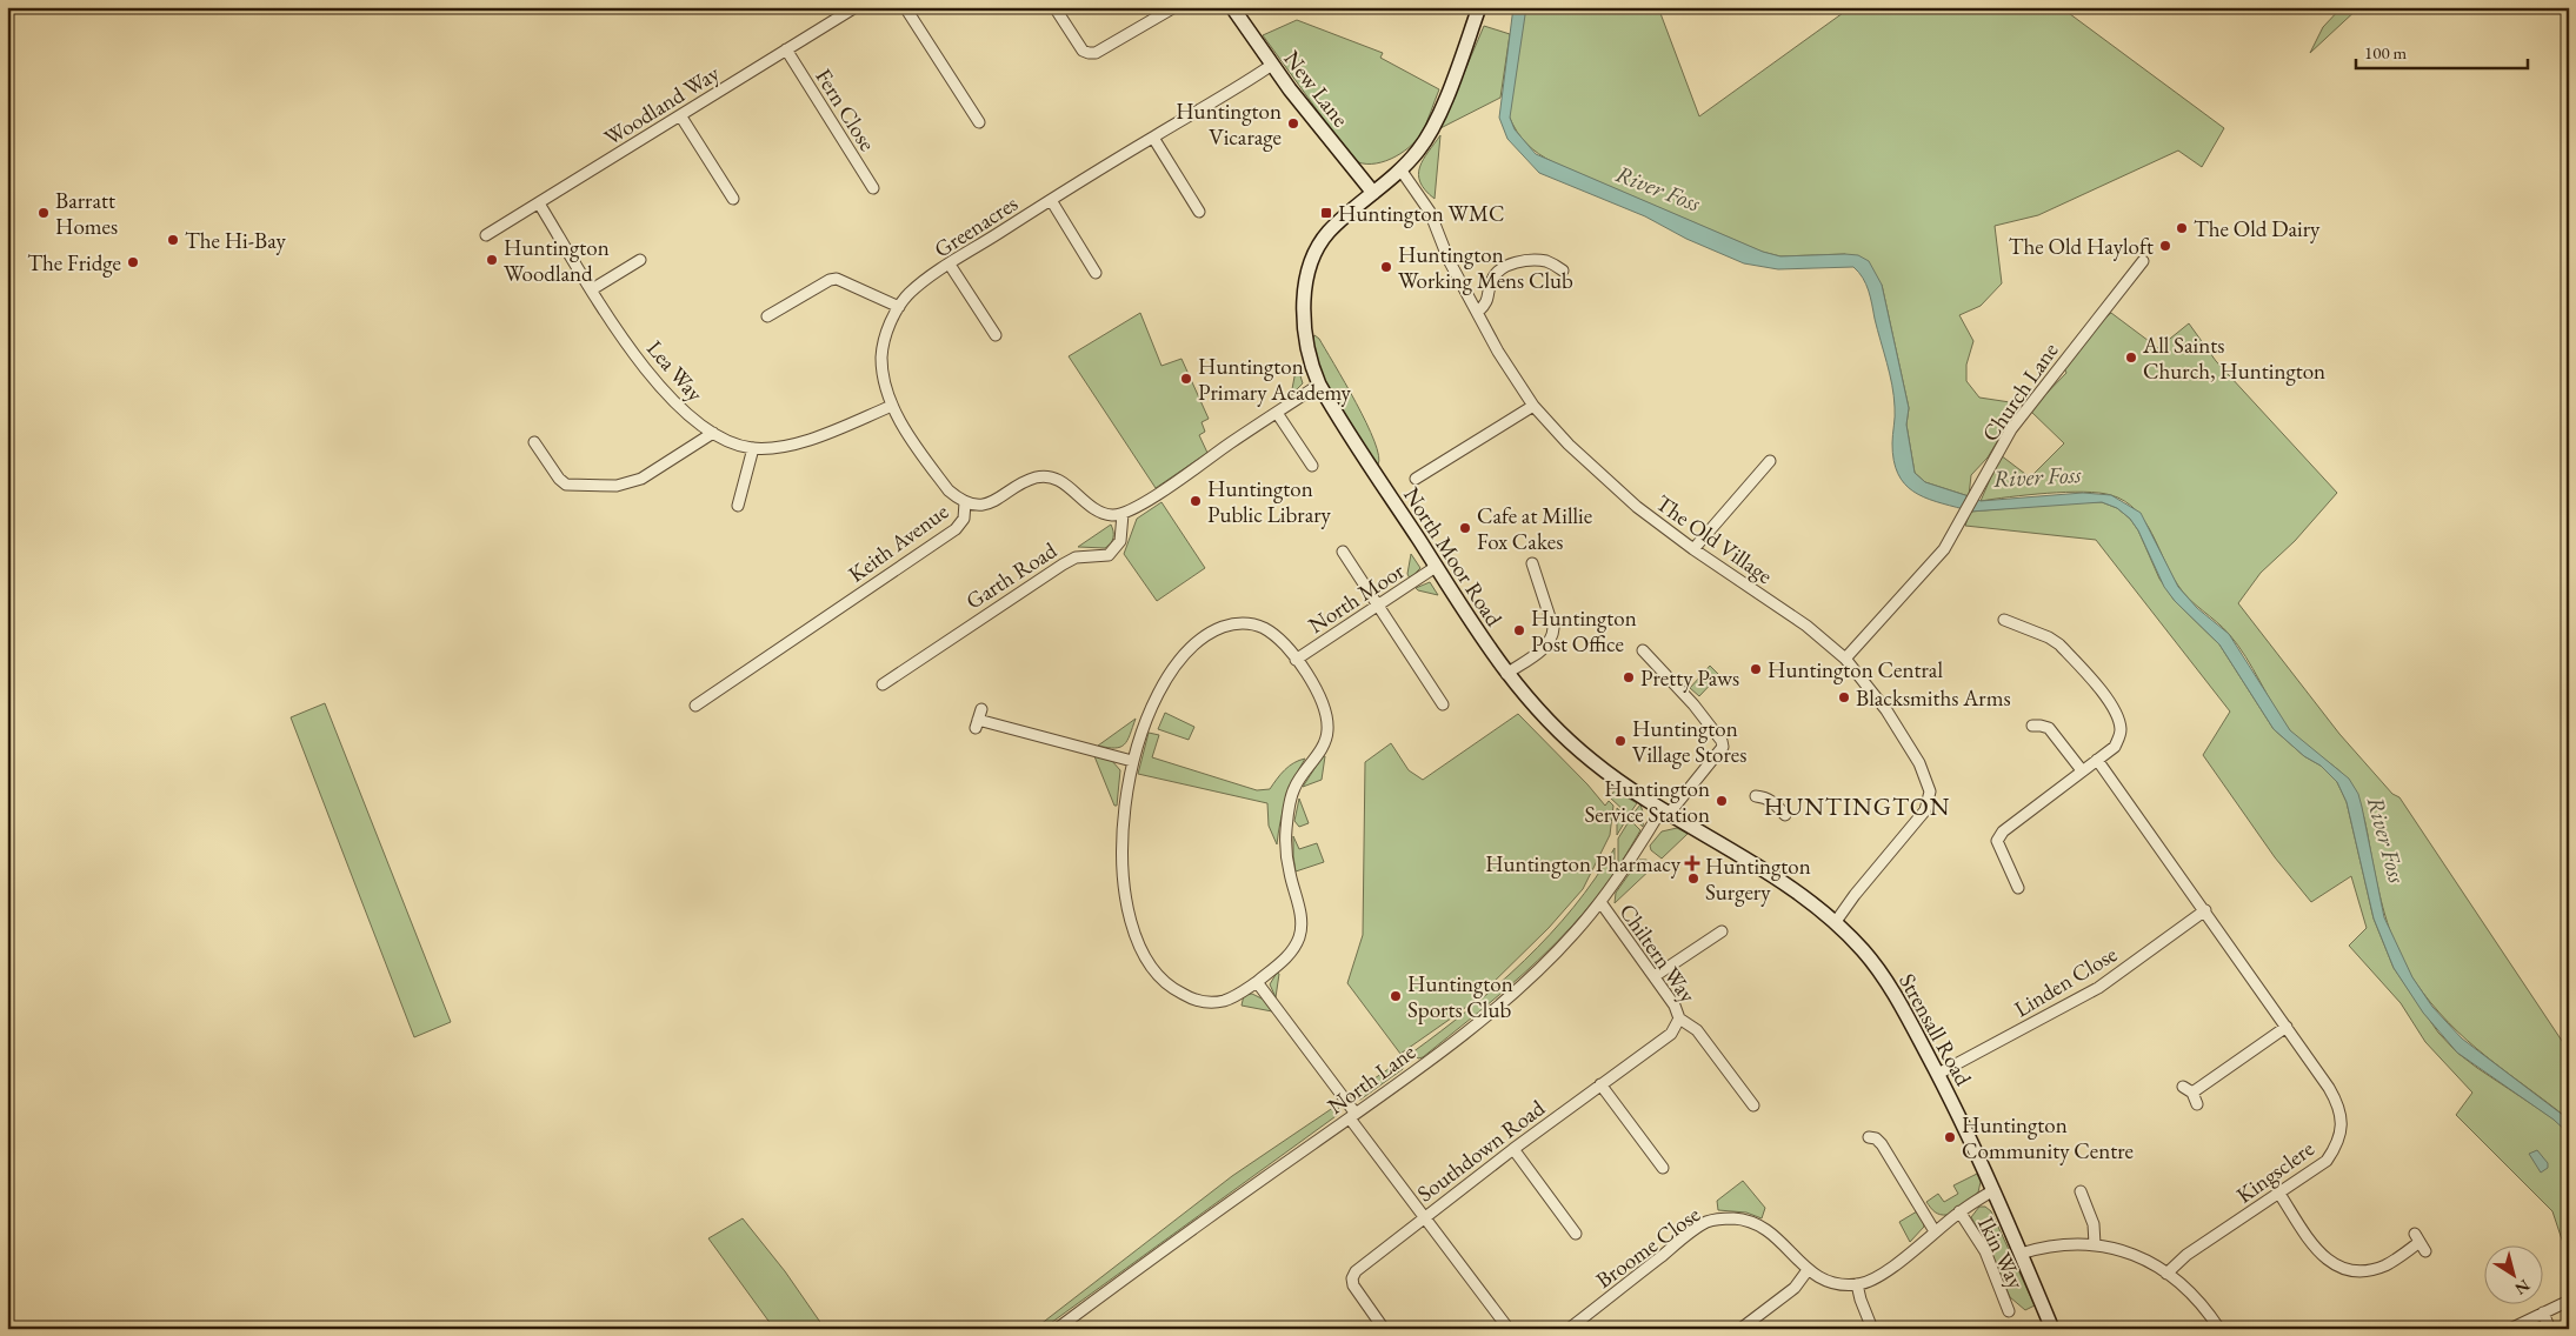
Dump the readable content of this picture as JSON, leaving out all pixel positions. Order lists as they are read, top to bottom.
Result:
{
  "streets": {
    "street": [
      "New Lane",
      "Woodland Way",
      "Fern Close",
      "Greenacres",
      "Lea Way",
      "Church Lane",
      "The Old Village",
      "Keith Avenue",
      "North Moor Road",
      "Garth Road",
      "North Moor",
      "Chiltern Way",
      "Linden Close",
      "Strensall Road",
      "North Lane",
      "Southdown Road",
      "Kingsclere",
      "Broome Close",
      "Ikin Way"
    ]
  },
  "crossings": [
    ["New Lane", "Greenacres"],
    ["New Lane", "North Moor Road"],
    ["Woodland Way", "Fern Close"],
    ["Woodland Way", "Lea Way"],
    ["Greenacres", "Lea Way"],
    ["Greenacres", "Keith Avenue"],
    ["Church Lane", "The Old Village"],
    ["The Old Village", "North Moor Road"],
    ["The Old Village", "Strensall Road"],
    ["Keith Avenue", "Garth Road"],
    ["North Moor Road", "North Moor"],
    ["North Moor Road", "Strensall Road"],
    ["North Moor Road", "North Lane"],
    ["Chiltern Way", "North Lane"],
    ["Chiltern Way", "Southdown Road"],
    ["Linden Close", "Strensall Road"],
    ["Linden Close", "Kingsclere"]
  ],
  "districts": ["HUNTINGTON"],
  "water": ["River Foss"],
  "places": {
    "other": [
      "Huntington Vicarage",
      "Barratt Homes",
      "The Old Dairy",
      "The Hi-Bay",
      "The Old Hayloft",
      "Huntington Woodland",
      "The Fridge",
      "Huntington Working Mens Club",
      "All Saints Church, Huntington",
      "Huntington Primary Academy",
      "Huntington Public Library",
      "Cafe at Millie Fox Cakes",
      "Huntington Post Office",
      "Huntington Central",
      "Pretty Paws",
      "Blacksmiths Arms",
      "Huntington Village Stores",
      "Huntington Service Station",
      "Huntington Surgery",
      "Huntington Sports Club",
      "Huntington Community Centre"
    ],
    "transit": ["Huntington WMC"],
    "health": ["Huntington Pharmacy"]
  },
  "scale_bar": "100 m",
  "north": "bottom right"
}
